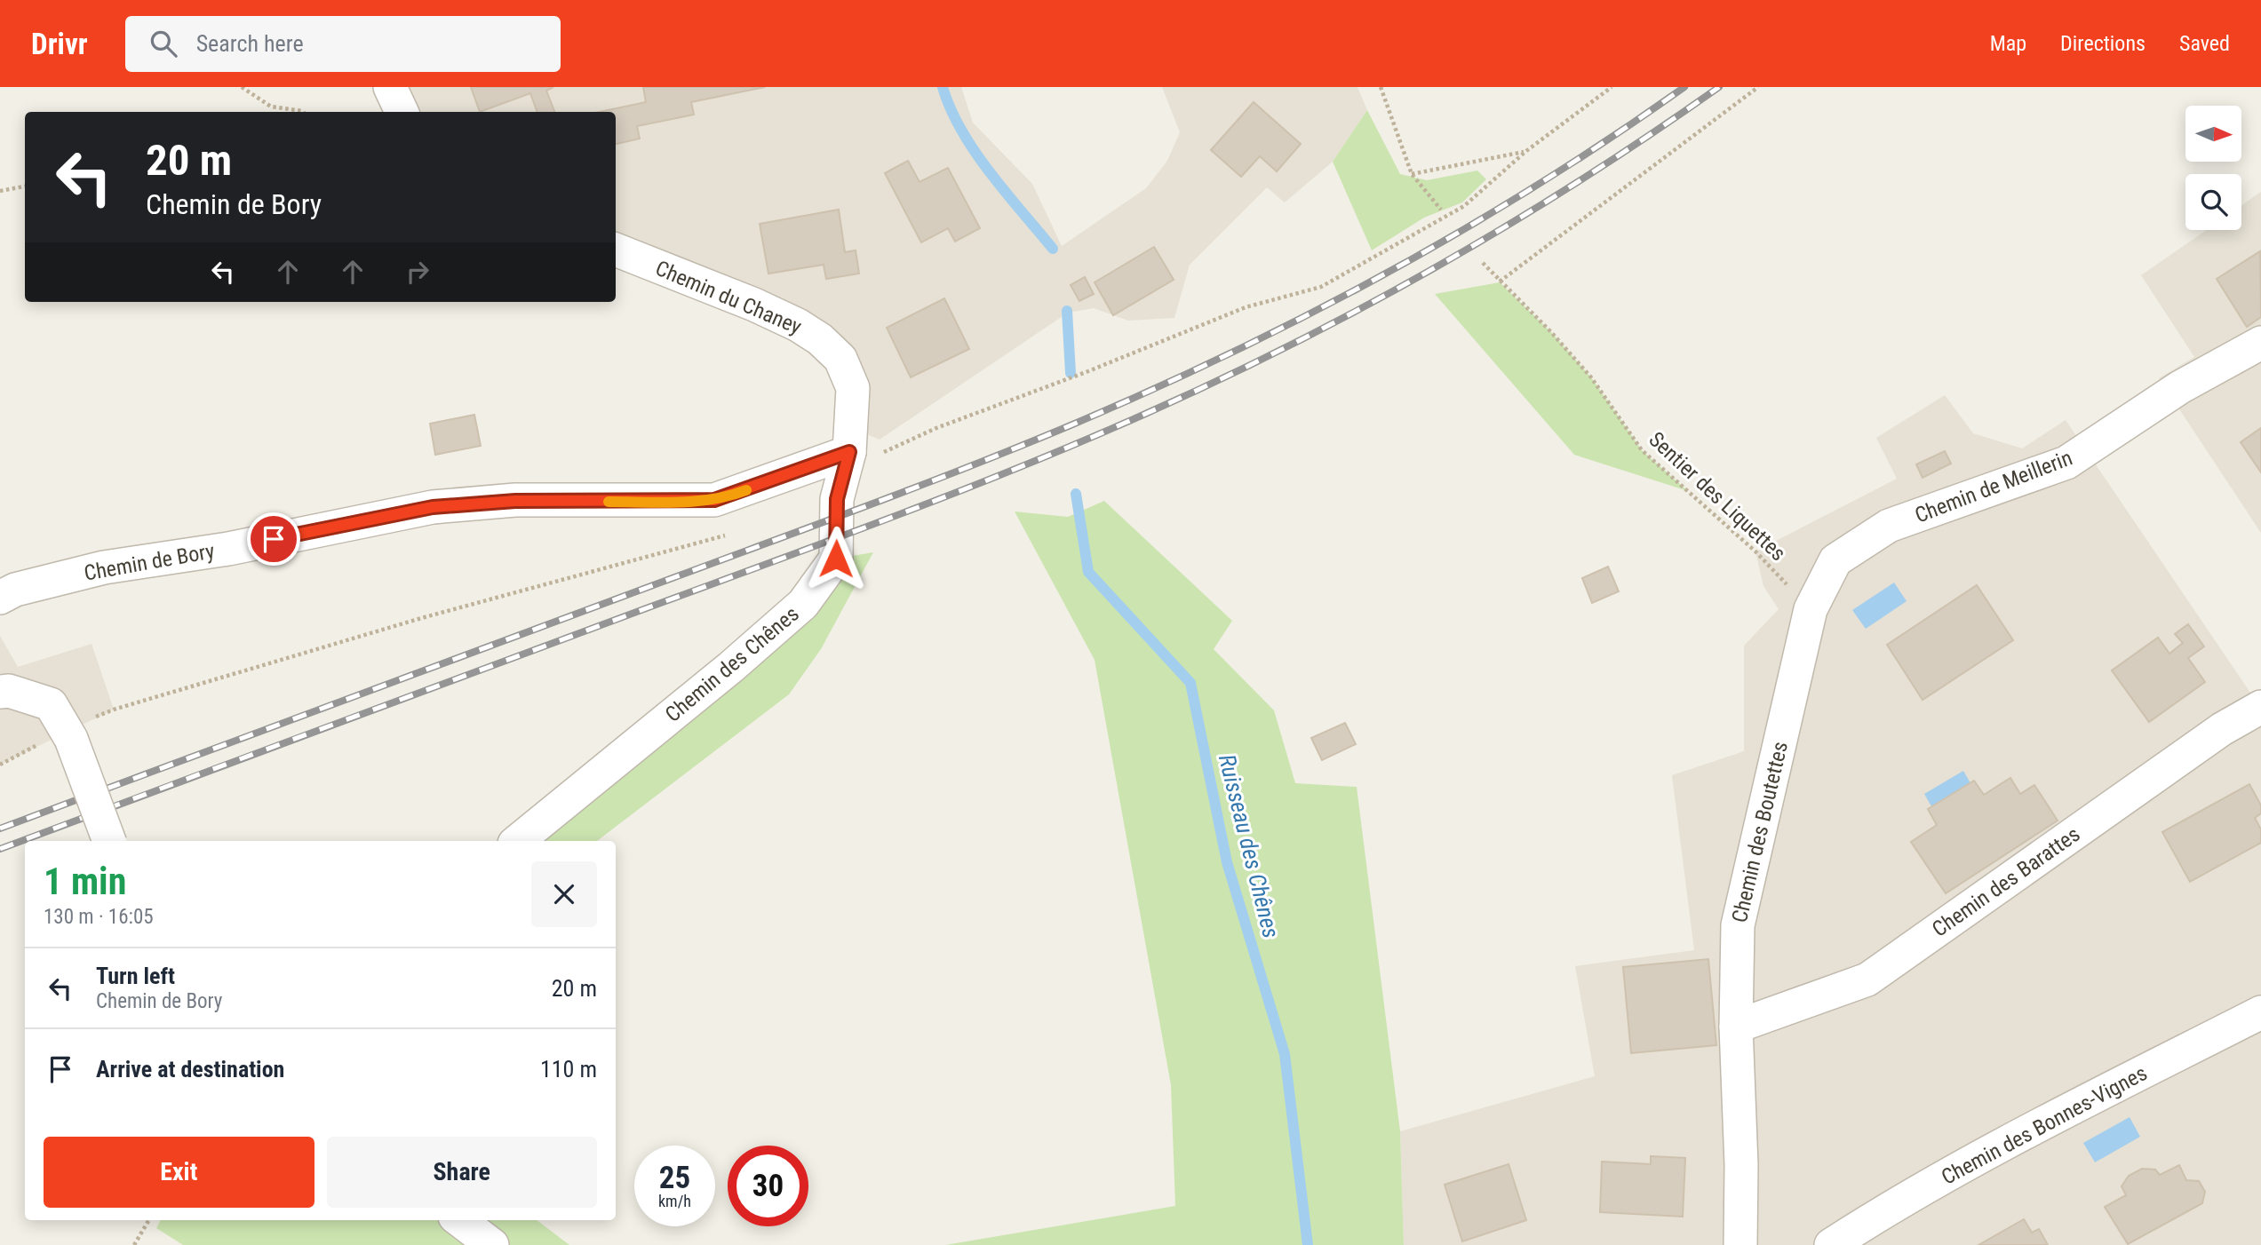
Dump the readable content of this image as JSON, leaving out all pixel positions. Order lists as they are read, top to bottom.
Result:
{
  "streets": {
    "street": [
      "Chemin du Chaney",
      "Chemin de Meillerin",
      "Chemin de Bory",
      "Chemin des Chênes",
      "Chemin des Boutettes",
      "Chemin des Barattes",
      "Chemin des Bonnes-Vignes"
    ],
    "path": ["Sentier des Liquettes"]
  },
  "crossings": [
    ["Chemin du Chaney", "Chemin de Bory"],
    ["Chemin du Chaney", "Chemin des Chênes"],
    ["Chemin de Meillerin", "Sentier des Liquettes"],
    ["Chemin de Meillerin", "Chemin des Boutettes"],
    ["Sentier des Liquettes", "Chemin des Boutettes"],
    ["Chemin de Bory", "Chemin des Chênes"],
    ["Chemin des Boutettes", "Chemin des Barattes"]
  ],
  "water": ["Ruisseau des Chênes"],
  "north": "right",
  "page": {
    "header": "Drivr",
    "search": "Search here",
    "nav": ["Map", "Directions", "Saved"],
    "turn": ["20 m", "Chemin de Bory"],
    "heading": ["1 min", "130 m · 16:05"],
    "list": [
      {
        "name": "Turn left",
        "note": "Chemin de Bory",
        "value": "20 m"
      },
      {
        "name": "Arrive at destination",
        "value": "110 m"
      }
    ],
    "buttons": ["Exit", "Share"],
    "speed": "25 km/h",
    "limit": "30"
  }
}
